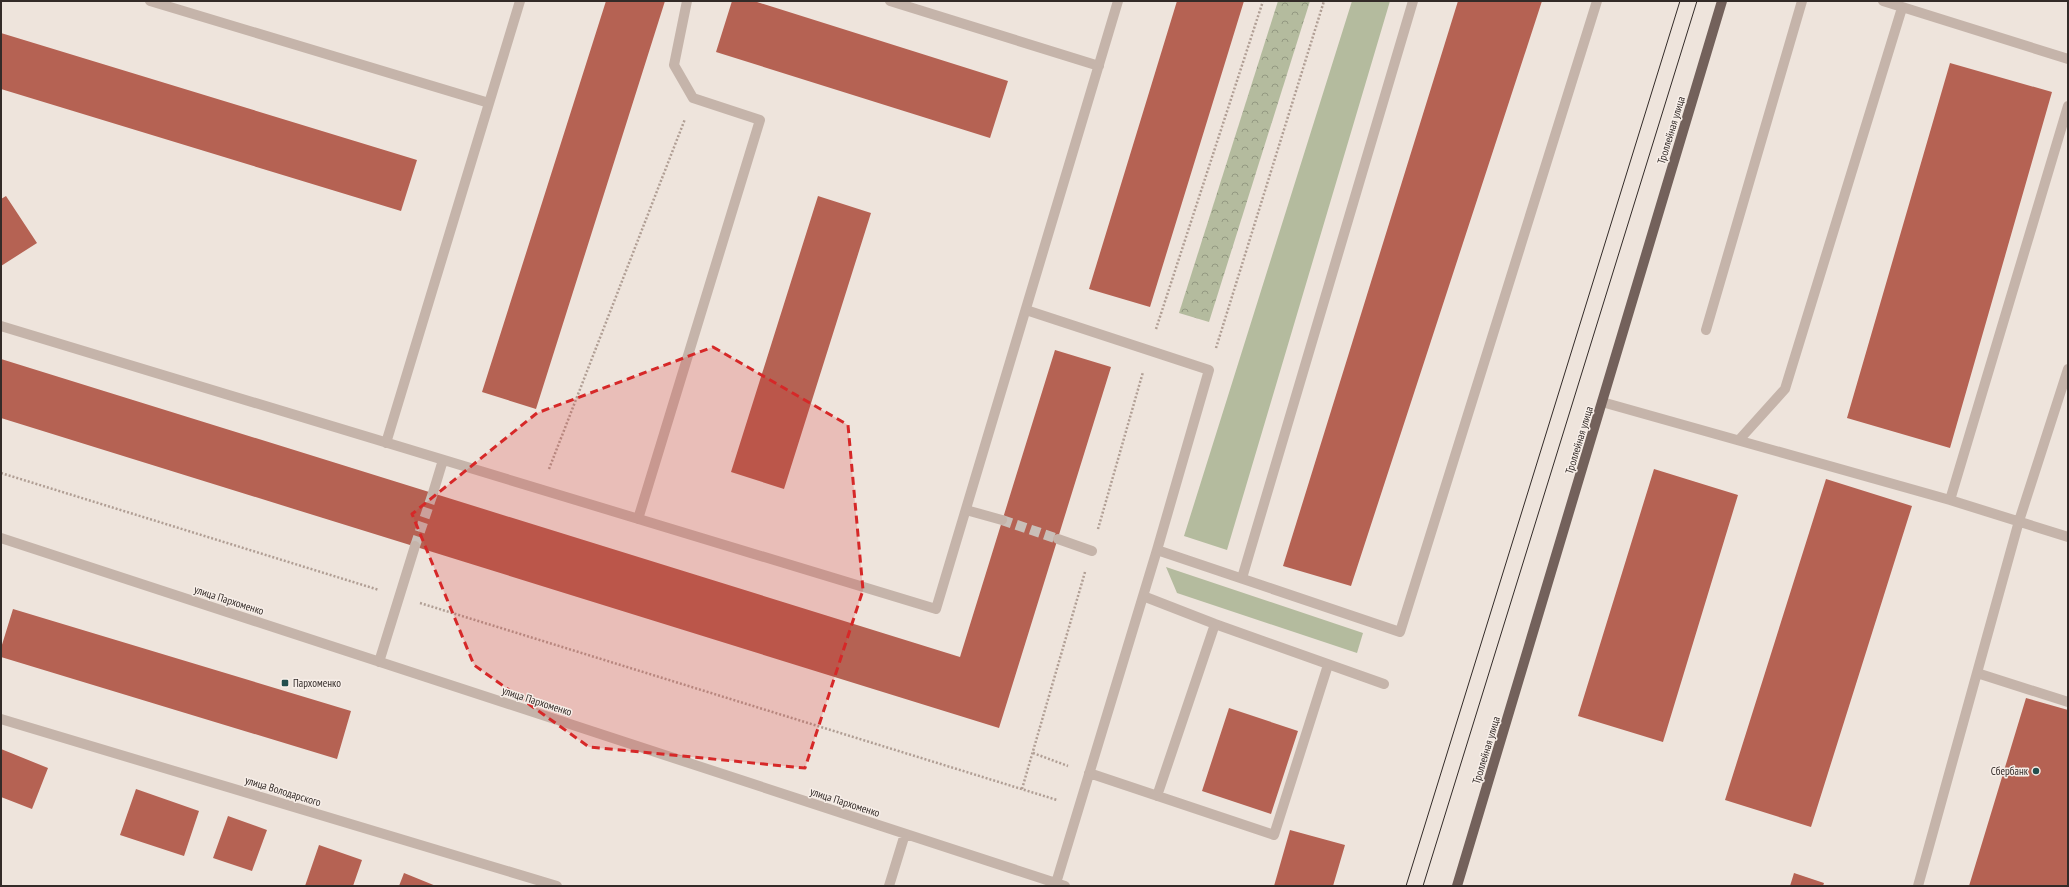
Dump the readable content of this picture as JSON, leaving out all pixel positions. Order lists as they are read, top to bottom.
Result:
{
  "streets": {
    "main road": ["Троллейная улица"],
    "street": ["улица Пархоменко", "улица Володарского"]
  },
  "places": {
    "transit": ["Пархоменко"],
    "other": ["Сбербанк"]
  }
}
